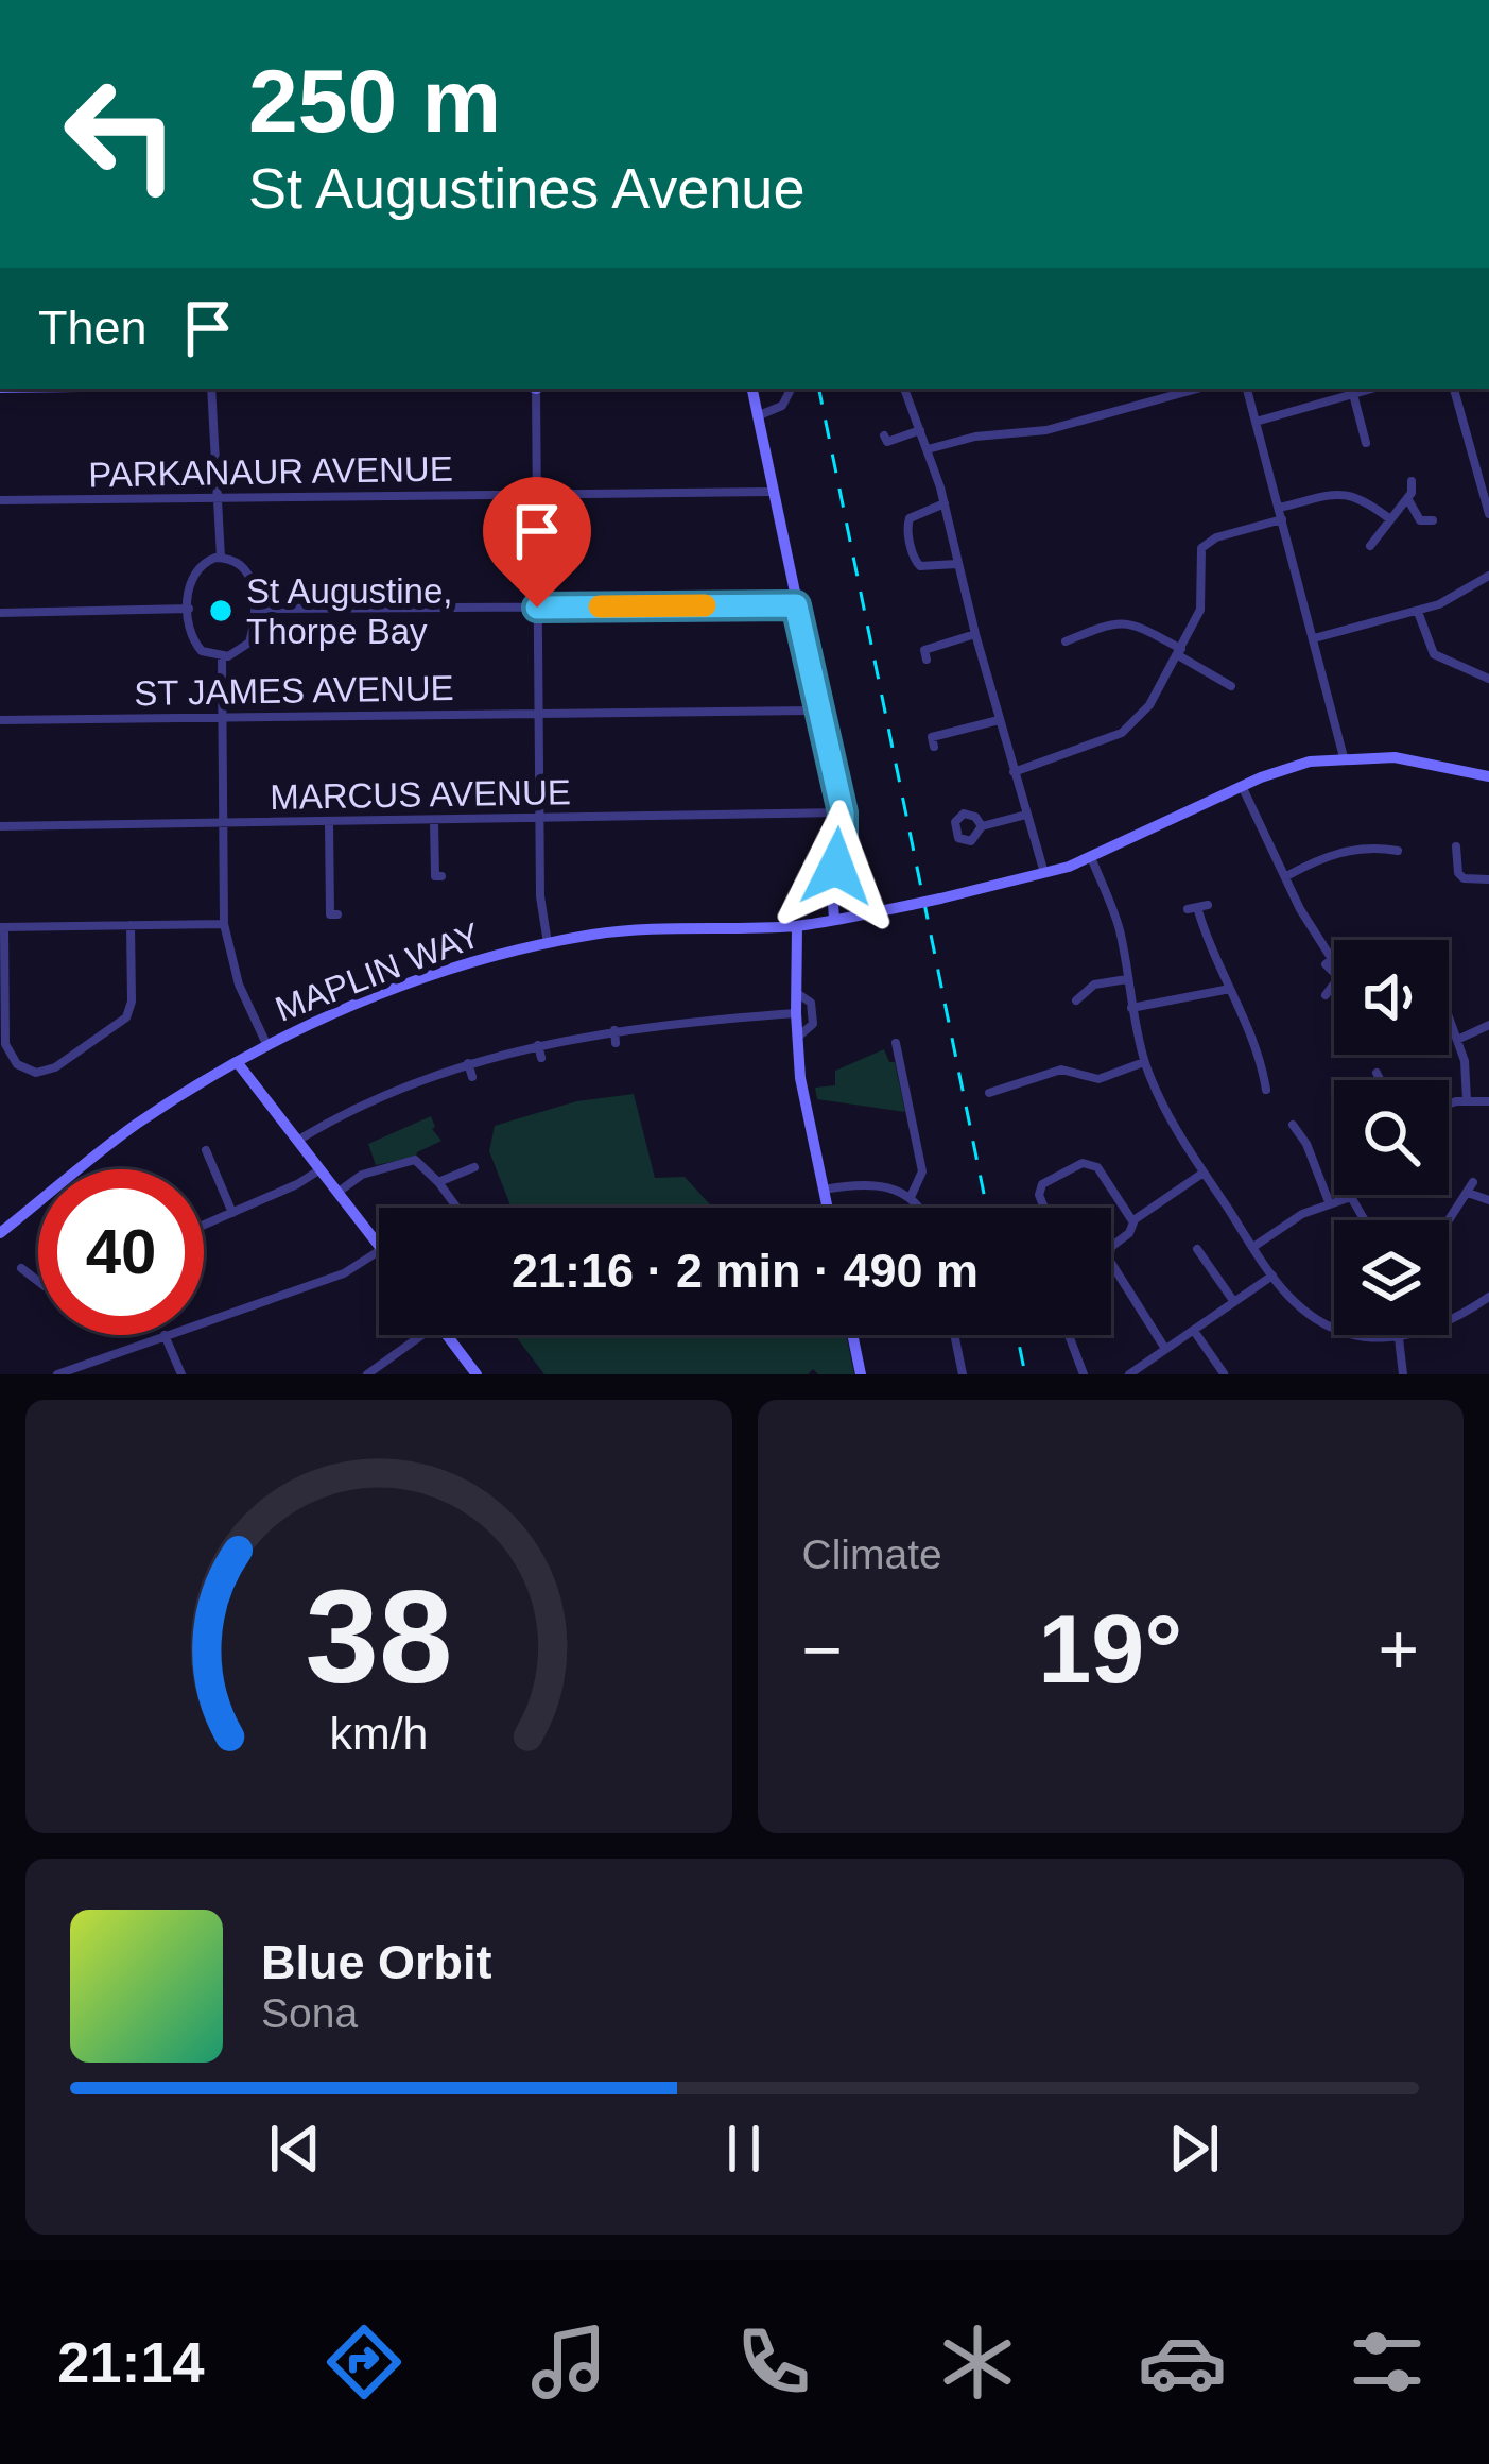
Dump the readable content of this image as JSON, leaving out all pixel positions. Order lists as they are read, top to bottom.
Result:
{
  "streets": {
    "street": [
      "PARKANAUR AVENUE",
      "ST JAMES AVENUE",
      "MARCUS AVENUE",
      "MAPLIN WAY"
    ]
  },
  "places": ["St Augustine, Thorpe Bay"],
  "page": {
    "turn": ["250 m", "St Augustines Avenue"],
    "then": "Then",
    "limit": "40",
    "trip": "21:16 · 2 min · 490 m",
    "tile": "Climate",
    "heat": ["−", "19°", "+"],
    "song": ["Blue Orbit", "Sona"],
    "tabs": "21:14",
    "gauge": ["38", "km/h"]
  }
}
